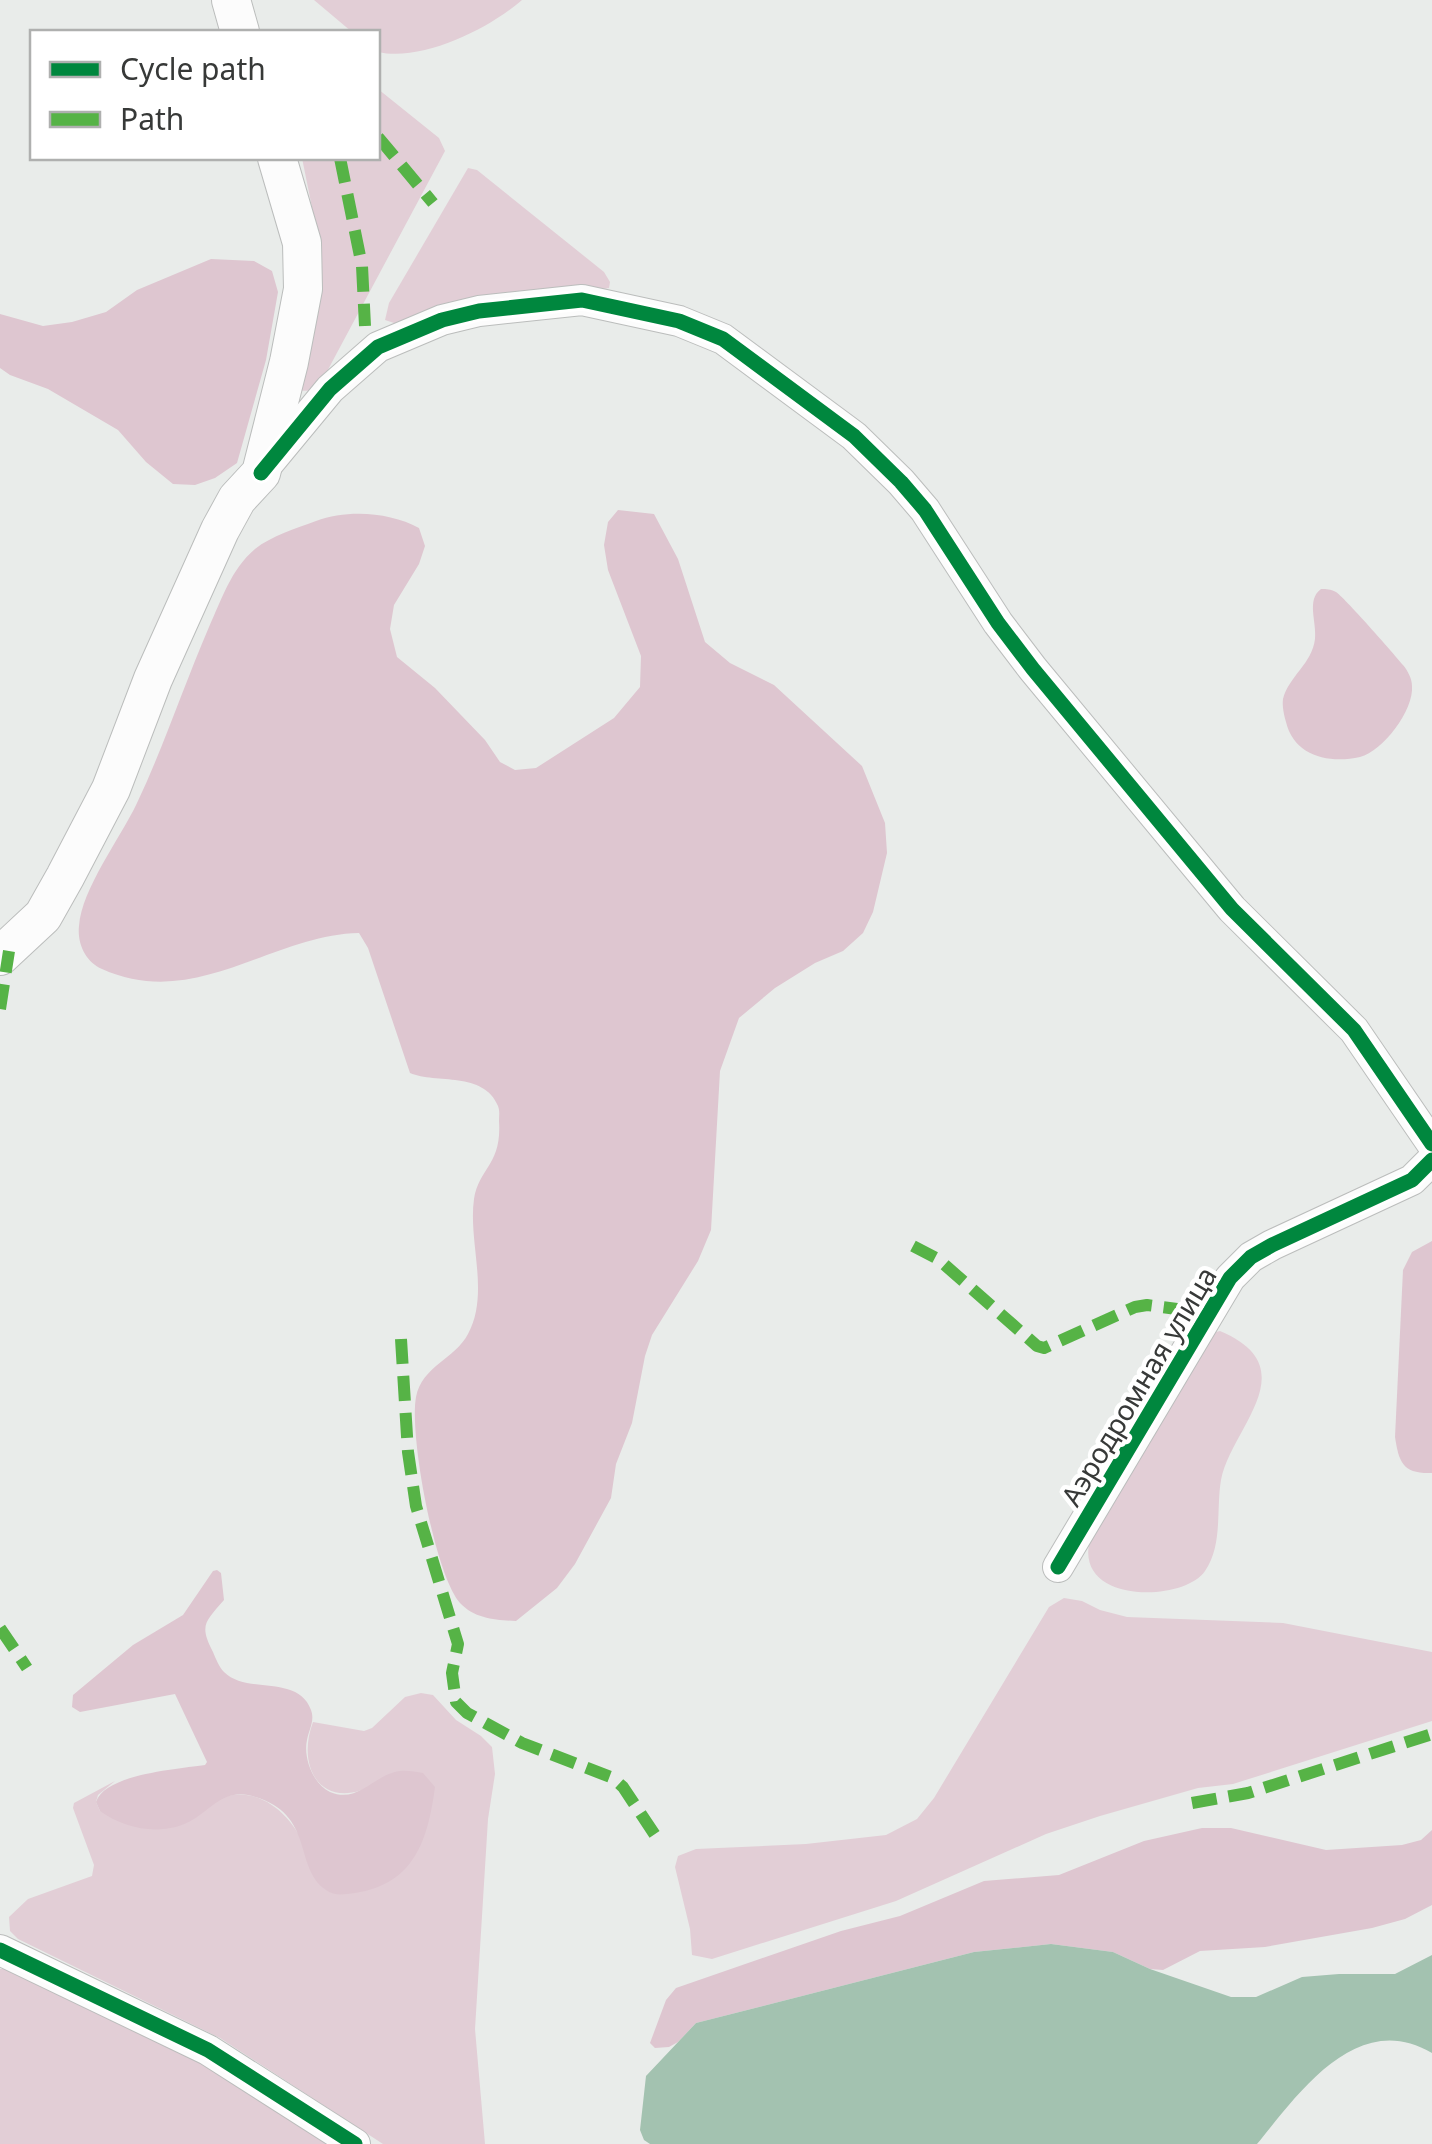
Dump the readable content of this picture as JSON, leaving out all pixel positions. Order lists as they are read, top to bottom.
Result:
{
  "streets": {
    "street": ["Аэродромная улица"]
  },
  "legend": ["Cycle path", "Path"]
}
